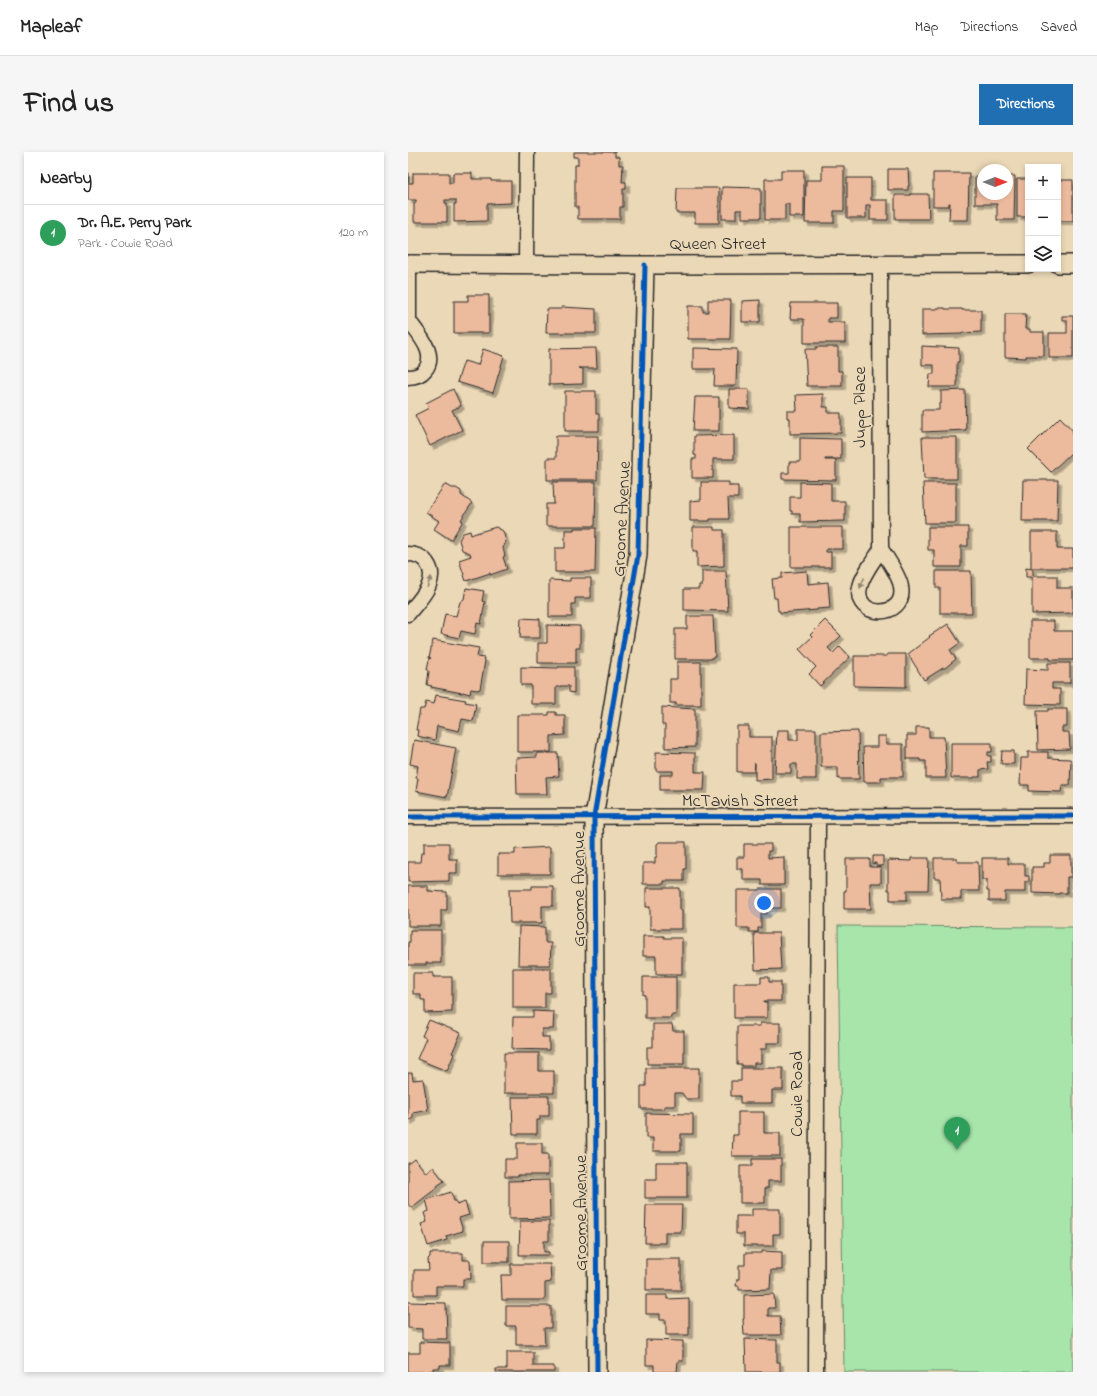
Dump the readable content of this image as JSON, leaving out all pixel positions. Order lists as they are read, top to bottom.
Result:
{
  "streets": {
    "street": [
      "Queen Street",
      "Jupp Place",
      "Groome Avenue",
      "McTavish Street",
      "Cowie Road"
    ]
  },
  "crossings": [
    ["Queen Street", "Jupp Place"],
    ["Queen Street", "Groome Avenue"],
    ["Groome Avenue", "McTavish Street"],
    ["McTavish Street", "Cowie Road"]
  ],
  "north": "right",
  "page": {
    "header": "Mapleaf",
    "nav": ["Map", "Directions", "Saved"],
    "title": "Find us",
    "buttons": "Directions",
    "heading": "Nearby",
    "map_buttons": ["+", "−"],
    "list": [
      {
        "mark": "1",
        "name": "Dr. A.E. Perry Park",
        "note": "Park · Cowie Road",
        "value": "120 m"
      }
    ],
    "pins": "1"
  }
}
